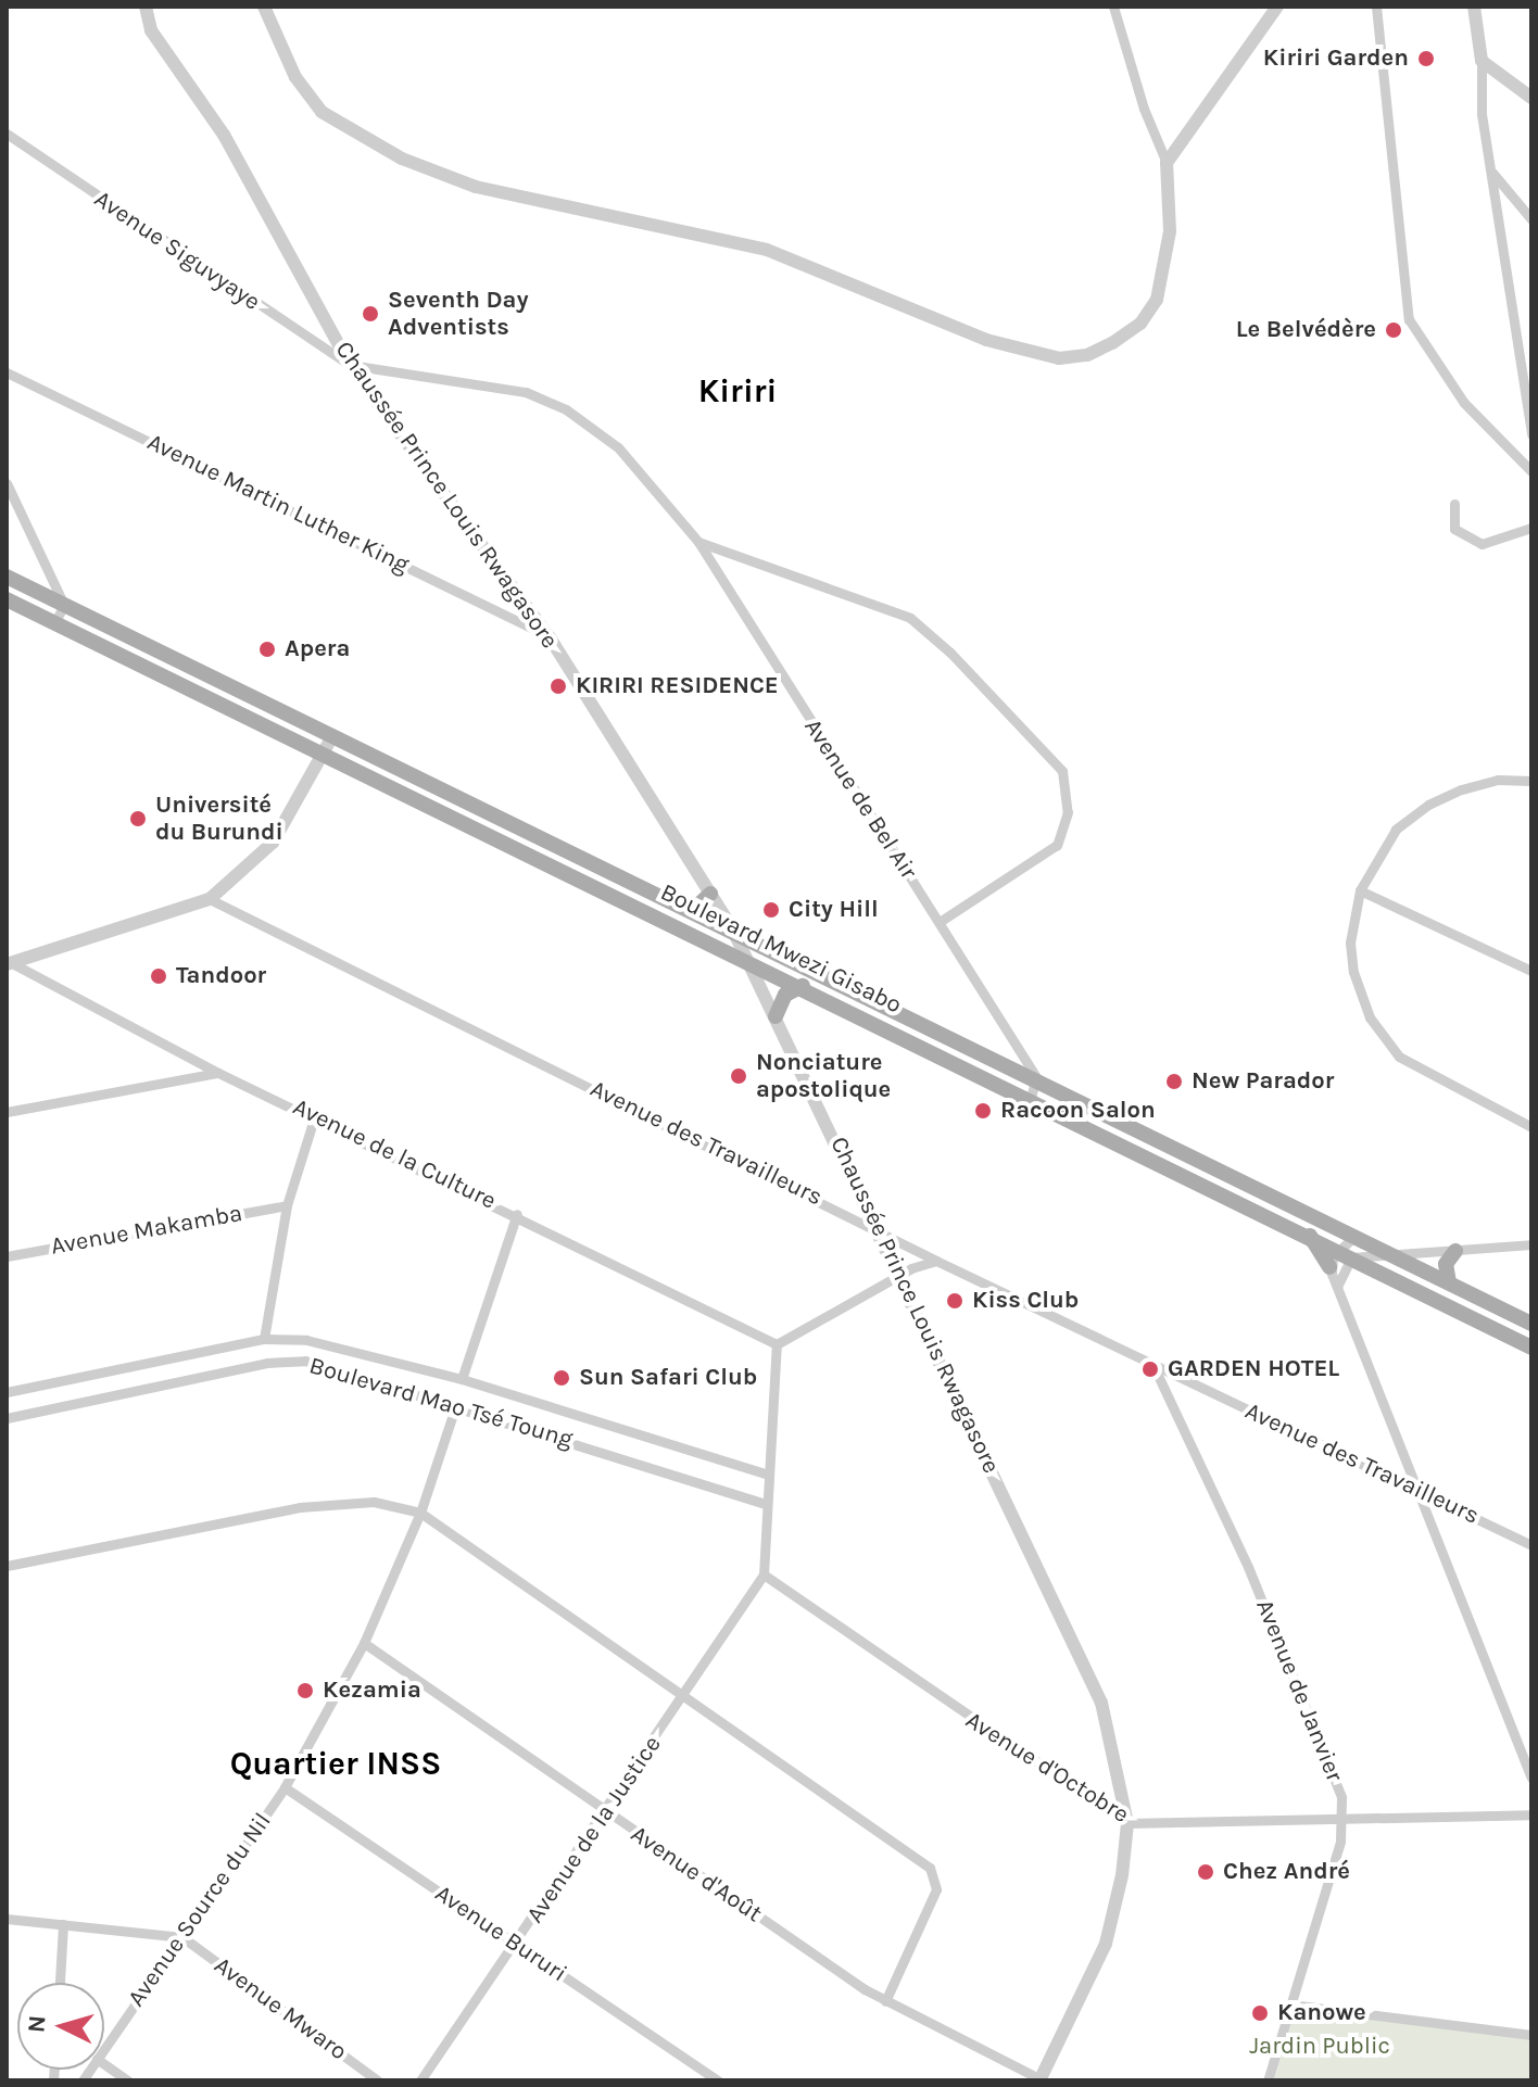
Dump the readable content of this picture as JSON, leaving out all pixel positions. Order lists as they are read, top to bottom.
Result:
{
  "streets": {
    "main road": ["Boulevard Mwezi Gisabo"],
    "street": [
      "Avenue Siguvyaye",
      "Chaussée Prince Louis Rwagasore",
      "Avenue Martin Luther King",
      "Avenue de Bel Air",
      "Avenue des Travailleurs",
      "Avenue de la Culture",
      "Avenue Makamba",
      "Boulevard Mao Tsé Toung",
      "Avenue de Janvier",
      "Avenue d'Octobre",
      "Avenue de la Justice",
      "Avenue d'Août",
      "Avenue Source du Nil",
      "Avenue Bururi",
      "Avenue Mwaro"
    ]
  },
  "crossings": [
    ["Avenue Siguvyaye", "Chaussée Prince Louis Rwagasore"],
    ["Avenue Siguvyaye", "Avenue de Bel Air"],
    ["Chaussée Prince Louis Rwagasore", "Avenue Martin Luther King"],
    ["Chaussée Prince Louis Rwagasore", "Avenue de Bel Air"],
    ["Chaussée Prince Louis Rwagasore", "Boulevard Mwezi Gisabo"],
    ["Chaussée Prince Louis Rwagasore", "Avenue des Travailleurs"],
    ["Chaussée Prince Louis Rwagasore", "Avenue d'Octobre"],
    ["Chaussée Prince Louis Rwagasore", "Avenue d'Août"],
    ["Avenue de Bel Air", "Boulevard Mwezi Gisabo"],
    ["Avenue des Travailleurs", "Avenue de Janvier"],
    ["Boulevard Mao Tsé Toung", "Avenue Source du Nil"],
    ["Avenue de Janvier", "Avenue d'Octobre"],
    ["Avenue d'Octobre", "Avenue de la Justice"],
    ["Avenue de la Justice", "Avenue d'Août"],
    ["Avenue de la Justice", "Avenue Bururi"],
    ["Avenue d'Août", "Avenue Source du Nil"],
    ["Avenue Source du Nil", "Avenue Bururi"],
    ["Avenue Source du Nil", "Avenue Mwaro"]
  ],
  "districts": ["Kiriri", "Quartier INSS"],
  "parks": ["Jardin Public"],
  "places": [
    "Kiriri Garden",
    "Seventh Day Adventists",
    "Le Belvédère",
    "Apera",
    "KIRIRI RESIDENCE",
    "Université du Burundi",
    "City Hill",
    "Tandoor",
    "Nonciature apostolique",
    "New Parador",
    "Racoon Salon",
    "Kiss Club",
    "GARDEN HOTEL",
    "Sun Safari Club",
    "Kezamia",
    "Chez André",
    "Kanowe"
  ],
  "north": "left"
}
